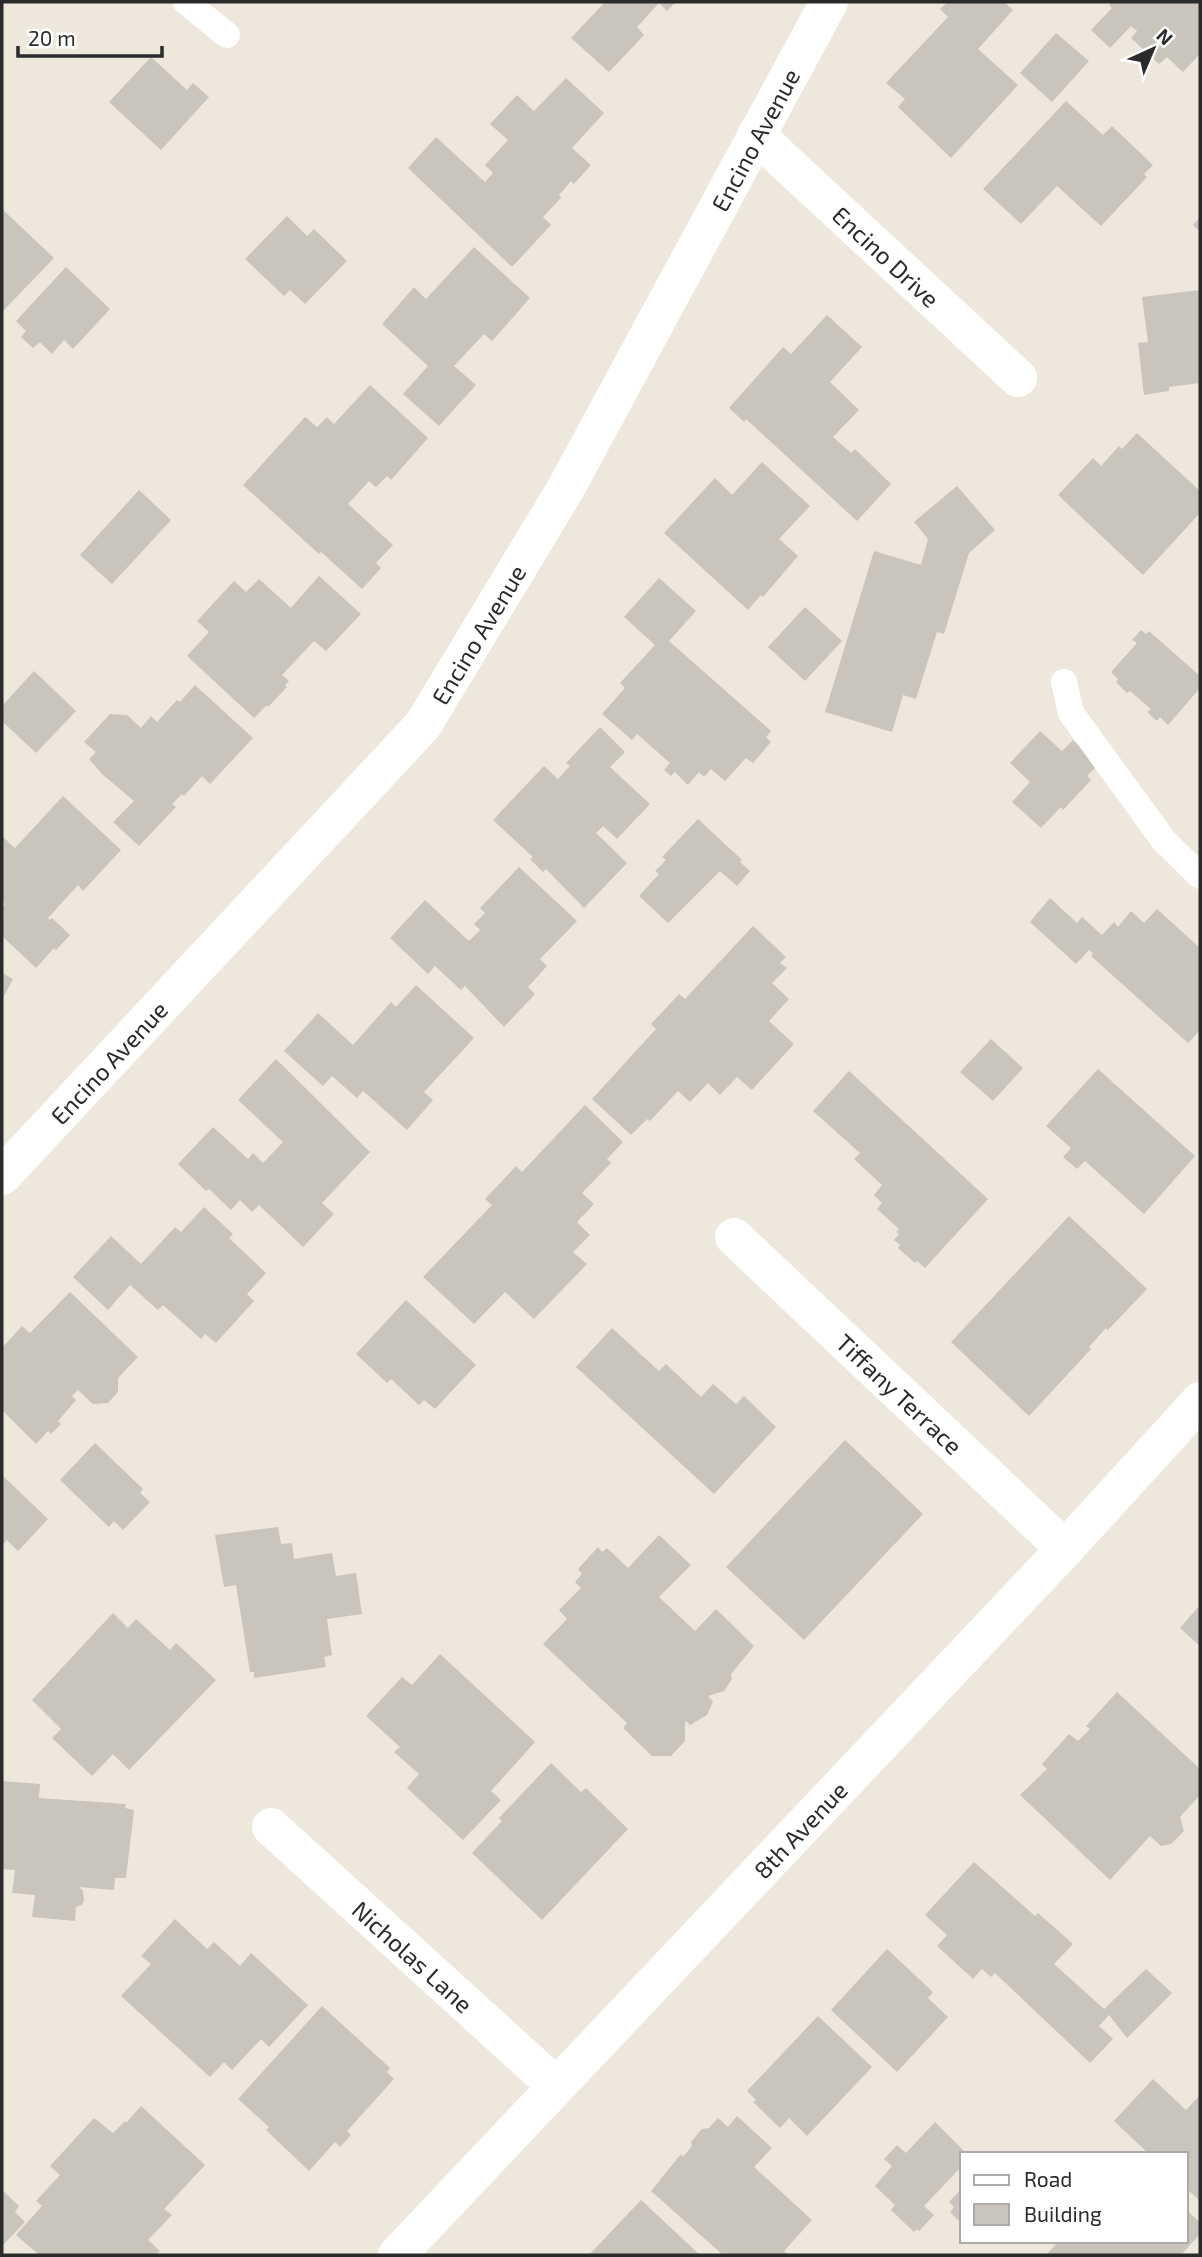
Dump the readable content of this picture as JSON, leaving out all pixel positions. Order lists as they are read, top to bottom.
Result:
{
  "streets": {
    "street": [
      "Encino Avenue",
      "Encino Drive",
      "Tiffany Terrace",
      "8th Avenue",
      "Nicholas Lane"
    ]
  },
  "crossings": [
    ["Encino Avenue", "Encino Drive"],
    ["Tiffany Terrace", "8th Avenue"],
    ["8th Avenue", "Nicholas Lane"]
  ],
  "legend": ["Road", "Building"],
  "scale_bar": "20 m",
  "north": "top right"
}
